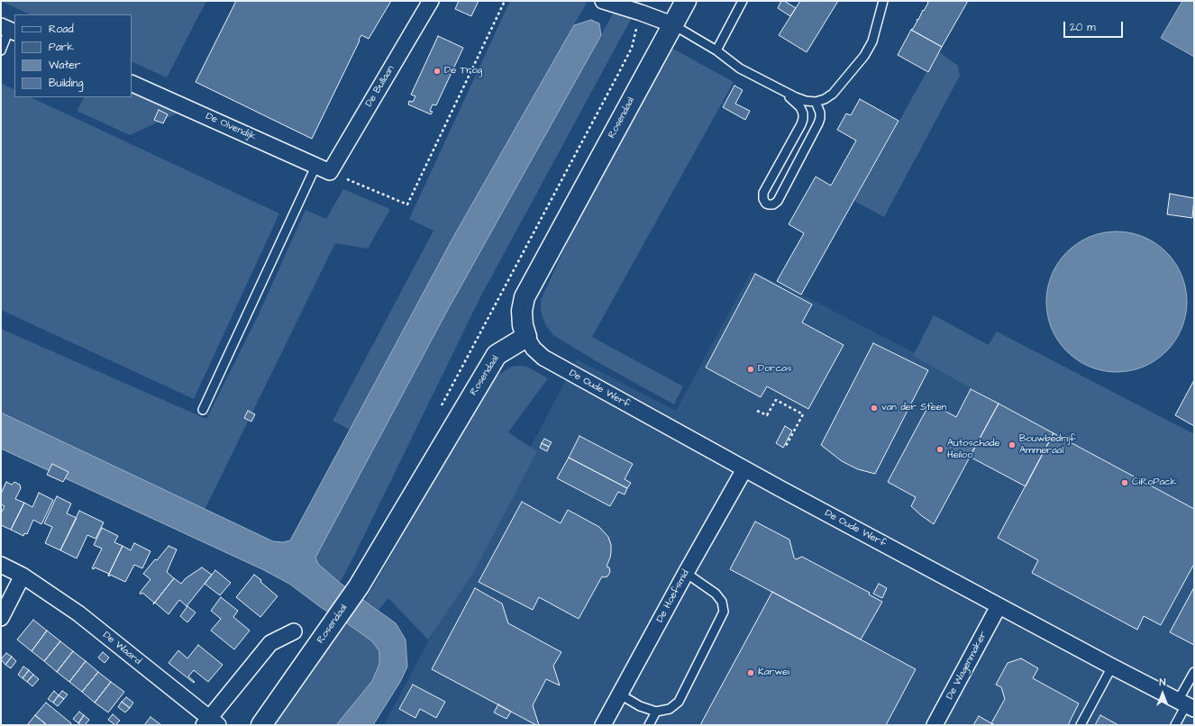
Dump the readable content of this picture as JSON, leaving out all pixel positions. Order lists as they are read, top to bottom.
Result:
{
  "streets": {
    "street": [
      "De Bullaan",
      "Rosendaal",
      "De Olvendijk",
      "De Oude Werf",
      "De Hoefsmid",
      "De Waard",
      "De Wagenmaker"
    ]
  },
  "crossings": [
    ["De Bullaan", "De Olvendijk"],
    ["Rosendaal", "De Oude Werf"],
    ["De Oude Werf", "De Hoefsmid"],
    ["De Oude Werf", "De Wagenmaker"]
  ],
  "places": [
    "De Trog",
    "Dorcas",
    "van der Steen",
    "Bouwbedrijf Ammeraal",
    "Autoschade Heiloo",
    "CiRoPack",
    "Karwei"
  ],
  "legend": [
    "Road",
    "Park",
    "Water",
    "Building"
  ],
  "scale_bar": "20 m",
  "north": "top"
}
